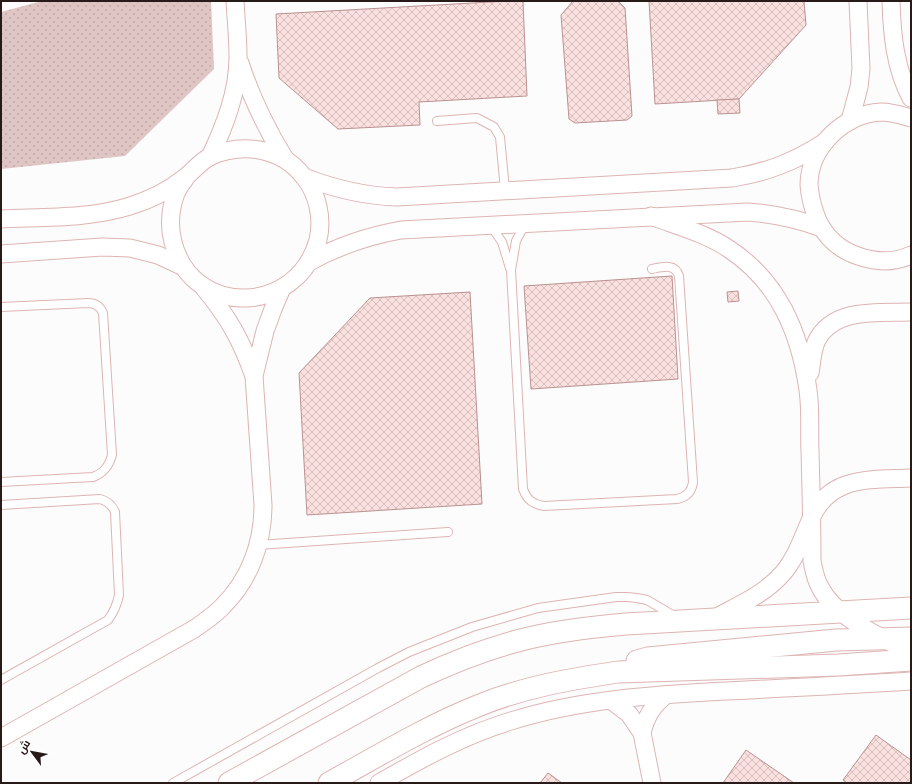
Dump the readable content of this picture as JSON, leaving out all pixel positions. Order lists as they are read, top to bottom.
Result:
{
  "north": "top left"
}
